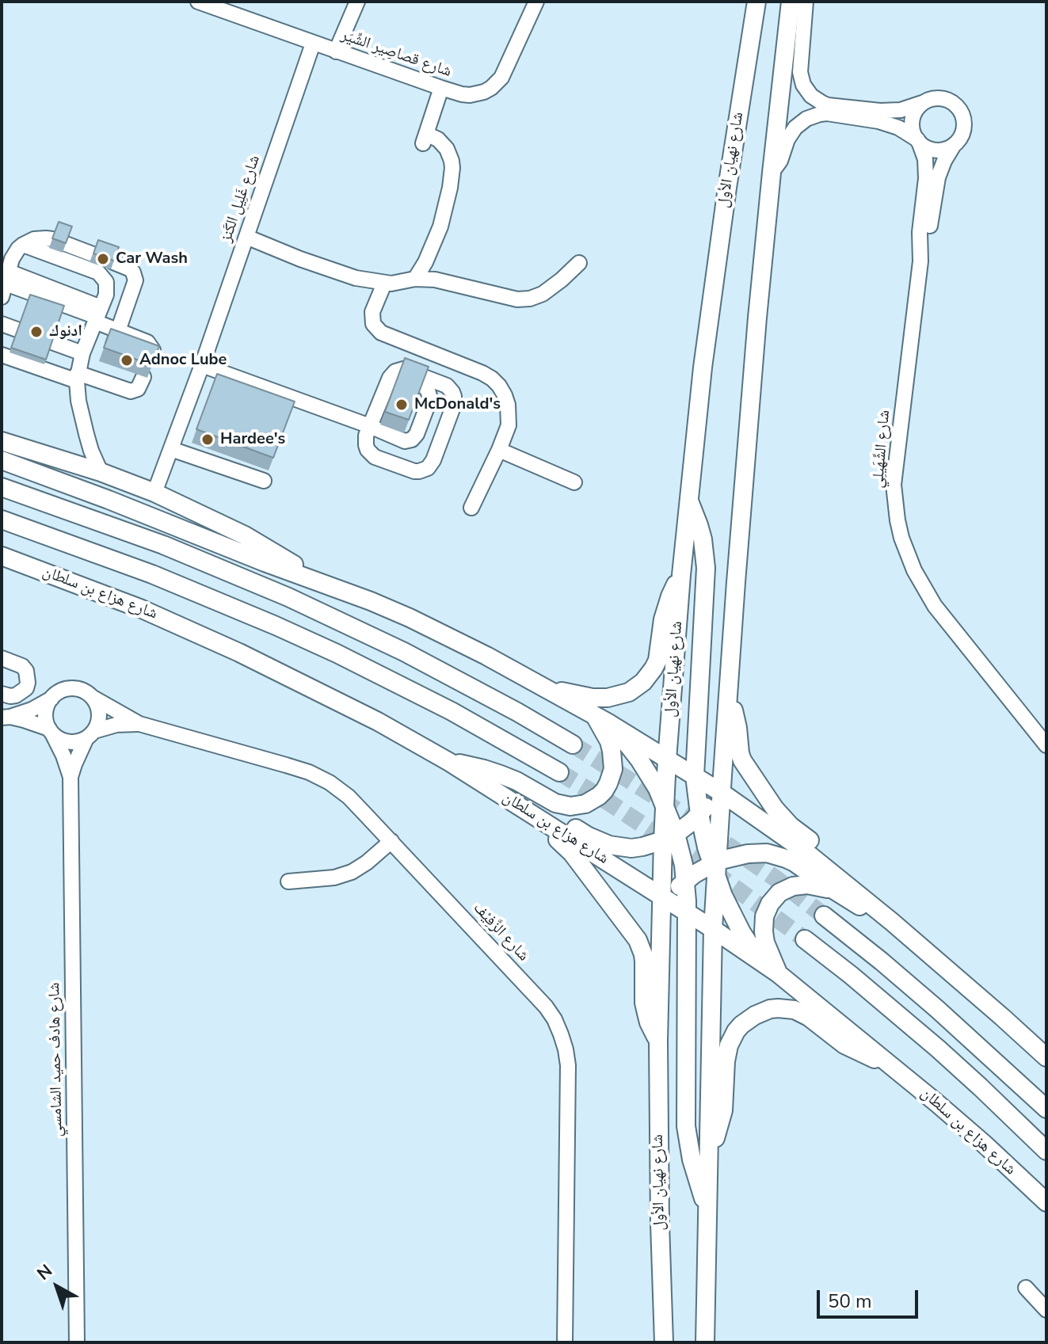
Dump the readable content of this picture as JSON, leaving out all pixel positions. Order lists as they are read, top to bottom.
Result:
{
  "streets": {
    "main road": ["شارع نهيان الأول", "شارع هزاع بن سلطان"],
    "street": [
      "شارع قصاصِير الشِّيَر",
      "شارع غَلِيل الكَنز",
      "شارع الشِّهَيلِي",
      "شارع الزَّفِيْف",
      "شارع هادف حميد الشامسي"
    ]
  },
  "crossings": [
    ["شارع قصاصِير الشِّيَر", "شارع غَلِيل الكَنز"],
    ["شارع نهيان الأول", "شارع هزاع بن سلطان"],
    ["شارع الزَّفِيْف", "شارع هادف حميد الشامسي"]
  ],
  "places": [
    "Car Wash",
    "ادنوك",
    "Adnoc Lube",
    "McDonald's",
    "Hardee's"
  ],
  "scale_bar": "50 m",
  "north": "top left"
}
